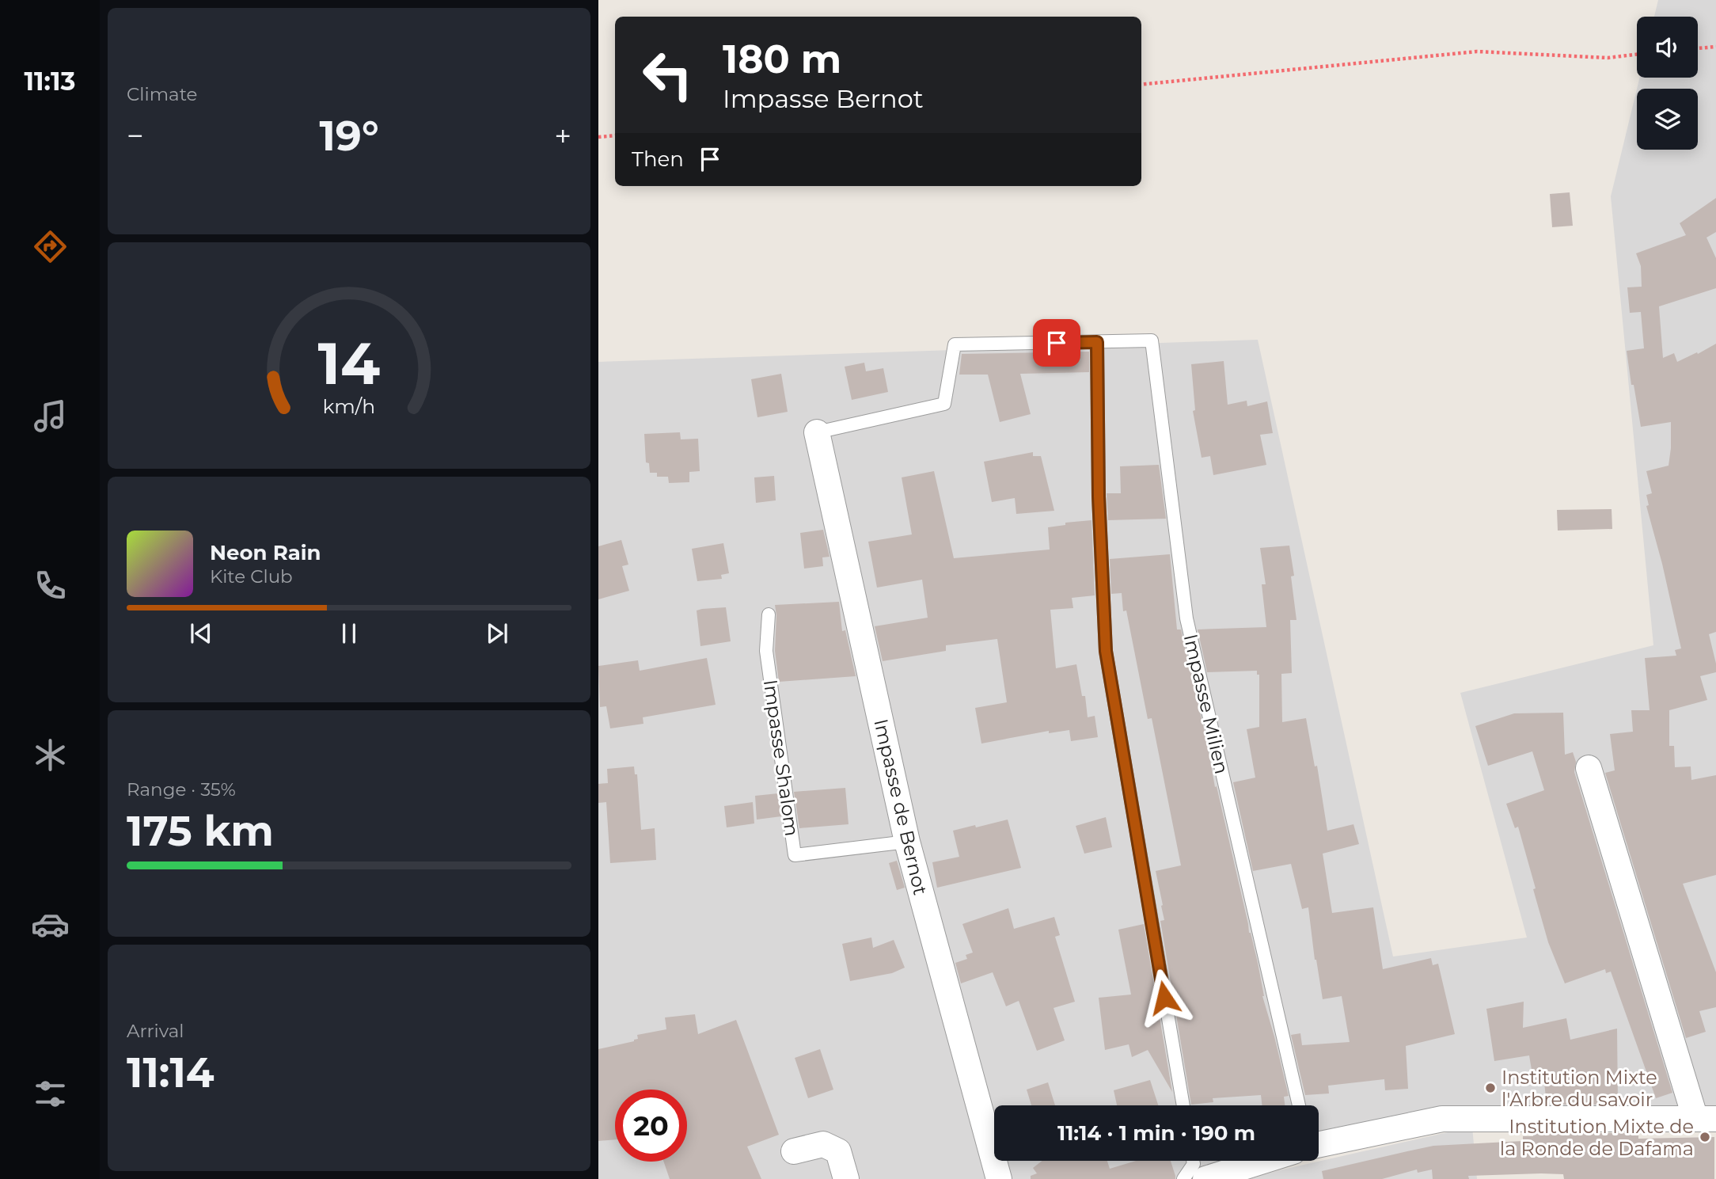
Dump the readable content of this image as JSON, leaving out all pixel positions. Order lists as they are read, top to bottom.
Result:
{
  "streets": {
    "street": ["Impasse de Bernot"],
    "lane": ["Impasse Milien", "Impasse Shalom"]
  },
  "crossings": [
    ["Impasse Shalom", "Impasse de Bernot"]
  ],
  "places": ["Institution Mixte l'Arbre du savoir", "Institution Mixte de la Ronde de Dafama"],
  "page": {
    "tabs": "11:13",
    "tile": [
      "Climate",
      ["Range · 35%", "175 km"],
      ["Arrival", "11:14"]
    ],
    "turn": ["180 m", "Impasse Bernot"],
    "heat": ["−", "19°", "+"],
    "then": "Then",
    "song": ["Neon Rain", "Kite Club"],
    "limit": "20",
    "trip": "11:14 · 1 min · 190 m",
    "gauge": ["14", "km/h"]
  }
}
